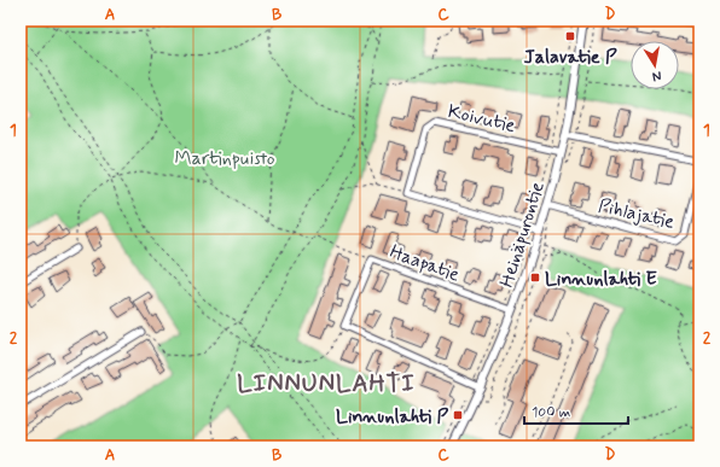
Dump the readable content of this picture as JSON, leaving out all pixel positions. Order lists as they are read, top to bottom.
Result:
{
  "streets": {
    "street": [
      "Koivutie",
      "Pihlajatie",
      "Heinäpurontie",
      "Haapatie"
    ]
  },
  "crossings": [
    ["Koivutie", "Heinäpurontie"],
    ["Pihlajatie", "Heinäpurontie"],
    ["Heinäpurontie", "Haapatie"]
  ],
  "districts": ["LINNUNLAHTI"],
  "parks": ["Martinpuisto"],
  "places": {
    "transit": ["Jalavatie P", "Linnunlahti E", "Linnunlahti P"]
  },
  "scale_bar": "100 m",
  "north": "bottom",
  "grid": {
    "columns": [
      "A",
      "B",
      "C",
      "D"
    ],
    "rows": ["1", "2"]
  }
}
